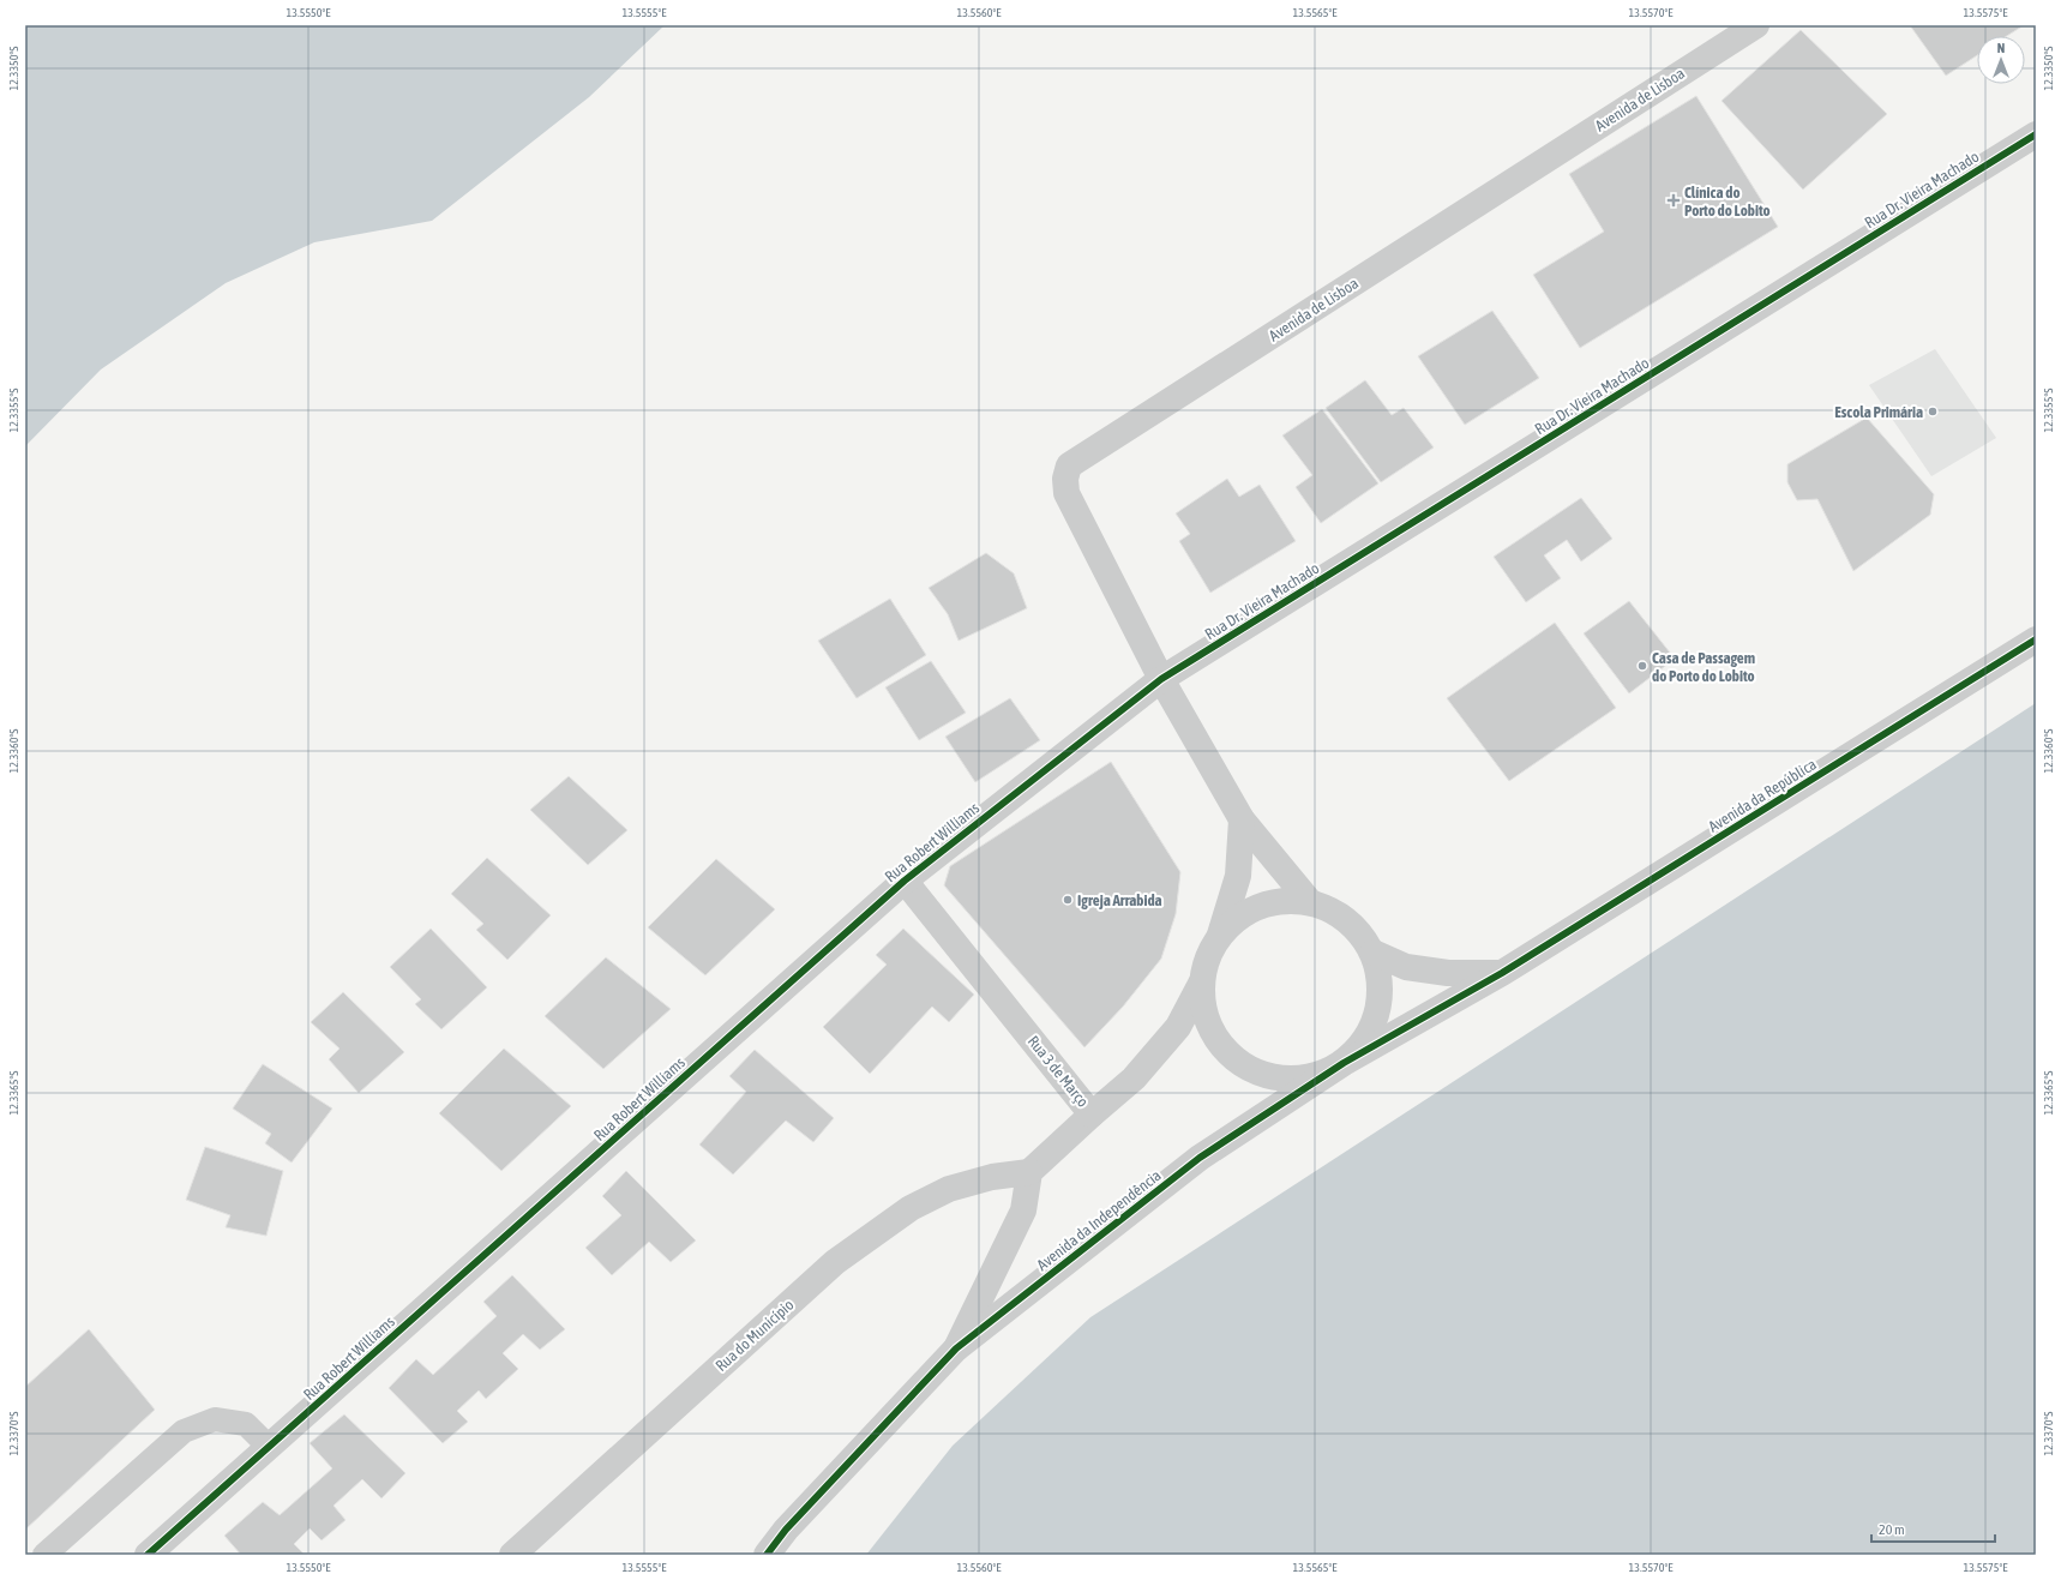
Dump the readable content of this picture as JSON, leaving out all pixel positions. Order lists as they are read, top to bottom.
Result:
{
  "streets": {
    "street": [
      "Avenida de Lisboa",
      "Rua Dr. Vieira Machado",
      "Avenida da República",
      "Rua Robert Williams",
      "Rua 3 de Março",
      "Avenida da Independência",
      "Rua do Município"
    ]
  },
  "crossings": [
    ["Avenida de Lisboa", "Rua Dr. Vieira Machado"],
    ["Avenida de Lisboa", "Rua Robert Williams"],
    ["Rua Dr. Vieira Machado", "Rua Robert Williams"],
    ["Avenida da República", "Avenida da Independência"],
    ["Rua Robert Williams", "Rua 3 de Março"],
    ["Rua 3 de Março", "Rua do Município"]
  ],
  "places": {
    "health": ["Clínica do Porto do Lobito"],
    "other": ["Escola Primária", "Casa de Passagem do Porto do Lobito", "Igreja Arrabida"]
  },
  "scale_bar": "20 m",
  "north": "top",
  "coordinates": [
    "13.5550°E",
    "13.5555°E",
    "13.5560°E",
    "13.5565°E",
    "13.5570°E",
    "13.5575°E",
    "12.3350°S",
    "12.3355°S",
    "12.3360°S",
    "12.3365°S",
    "12.3370°S"
  ]
}
